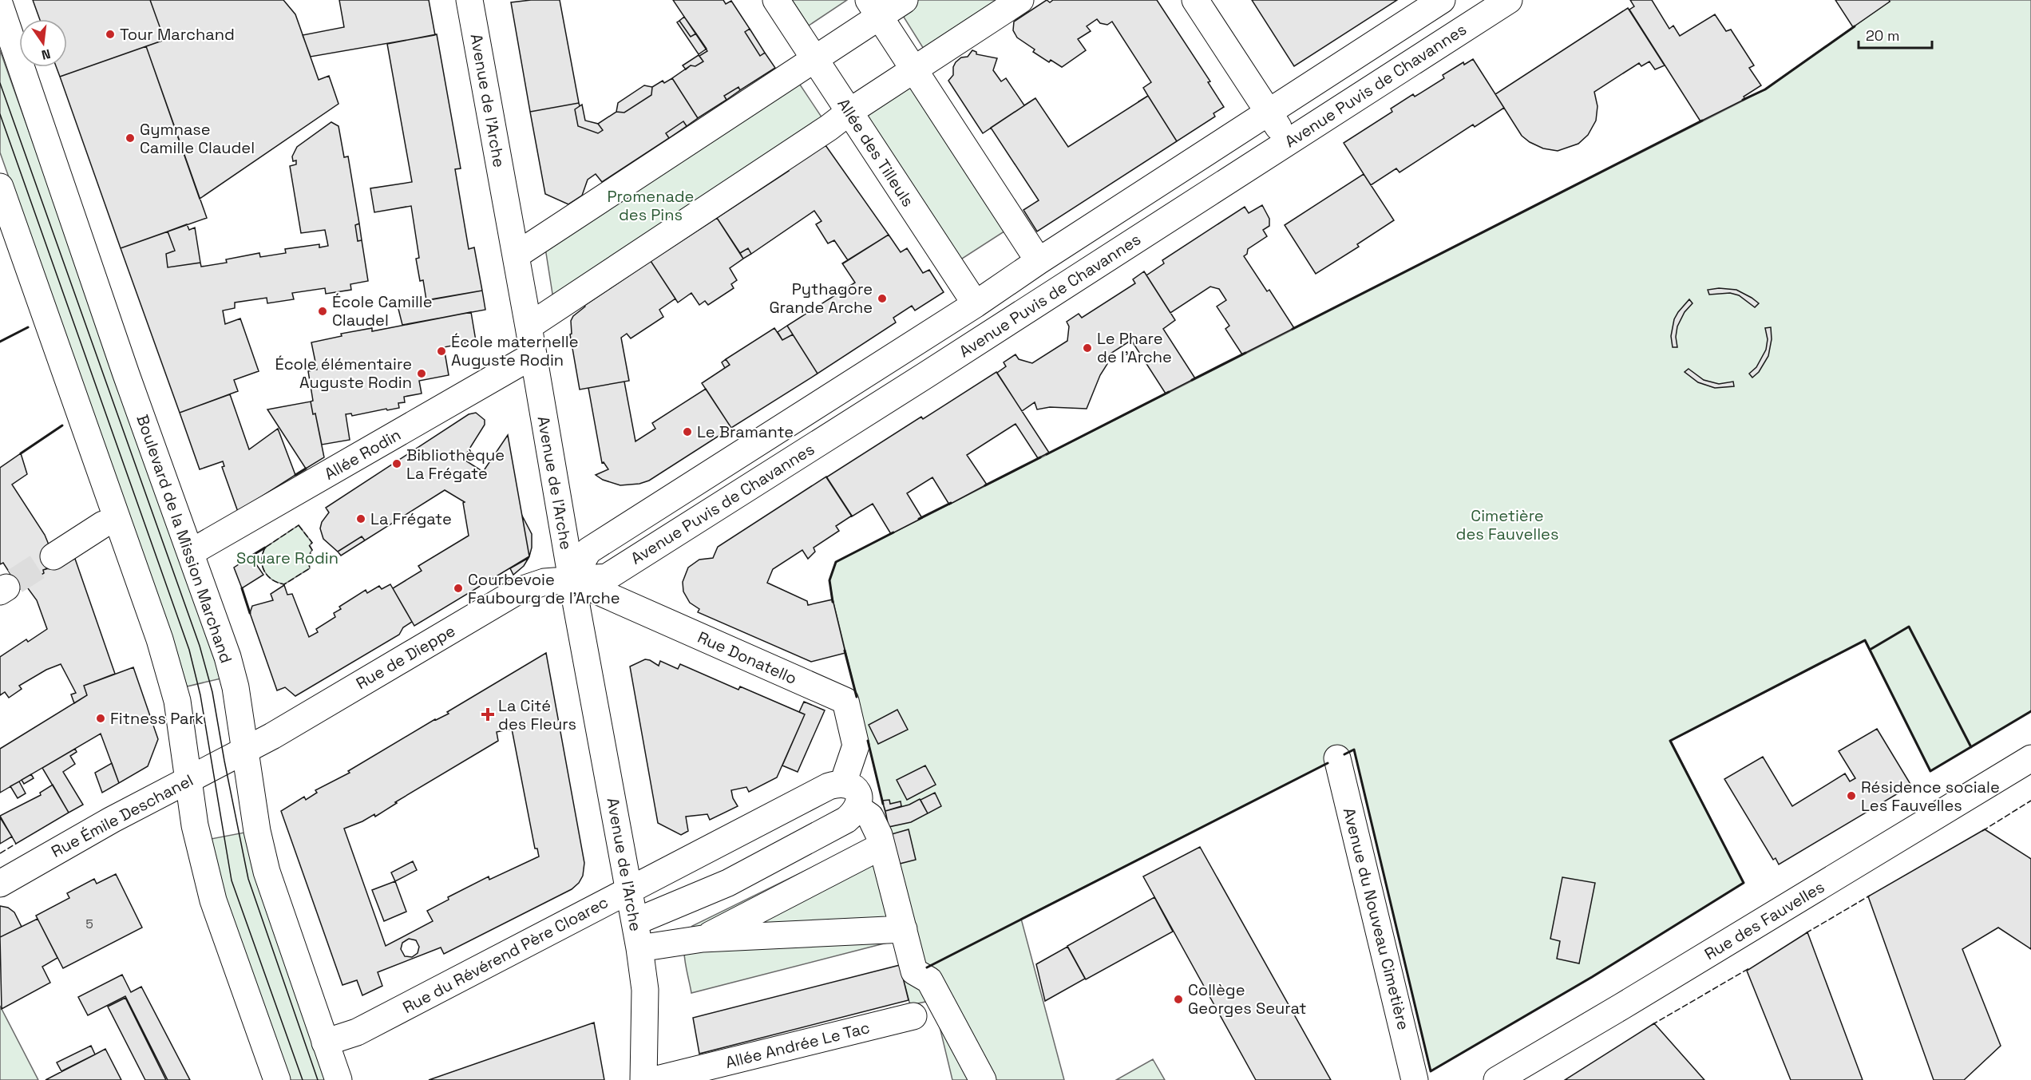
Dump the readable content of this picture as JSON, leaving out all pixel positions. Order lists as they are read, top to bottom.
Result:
{
  "streets": {
    "street": [
      "Avenue Puvis de Chavannes",
      "Avenue de l'Arche",
      "Allée des Tilleuls",
      "Allée Rodin",
      "Boulevard de la Mission Marchand",
      "Rue de Dieppe",
      "Rue Donatello",
      "Rue Émile Deschanel",
      "Avenue du Nouveau Cimetière",
      "Rue des Fauvelles",
      "Rue du Révérend Père Cloarec",
      "Allée Andrée Le Tac"
    ]
  },
  "crossings": [
    ["Avenue Puvis de Chavannes", "Avenue de l'Arche"],
    ["Avenue Puvis de Chavannes", "Allée des Tilleuls"],
    ["Avenue Puvis de Chavannes", "Rue de Dieppe"],
    ["Avenue Puvis de Chavannes", "Rue Donatello"],
    ["Avenue de l'Arche", "Allée Rodin"],
    ["Avenue de l'Arche", "Rue de Dieppe"],
    ["Avenue de l'Arche", "Rue Donatello"],
    ["Avenue de l'Arche", "Rue du Révérend Père Cloarec"],
    ["Allée Rodin", "Boulevard de la Mission Marchand"],
    ["Boulevard de la Mission Marchand", "Rue de Dieppe"],
    ["Boulevard de la Mission Marchand", "Rue Émile Deschanel"],
    ["Boulevard de la Mission Marchand", "Rue du Révérend Père Cloarec"],
    ["Rue de Dieppe", "Rue Donatello"],
    ["Rue de Dieppe", "Rue Émile Deschanel"],
    ["Rue Donatello", "Rue du Révérend Père Cloarec"]
  ],
  "parks": ["Promenade des Pins", "Cimetière des Fauvelles", "Square Rodin"],
  "places": {
    "other": [
      "Tour Marchand",
      "Gymnase Camille Claudel",
      "Pythagore Grande Arche",
      "École Camille Claudel",
      "Le Phare de l'Arche",
      "École maternelle Auguste Rodin",
      "École élémentaire Auguste Rodin",
      "Le Bramante",
      "Bibliothèque La Frégate",
      "La Frégate",
      "Courbevoie Faubourg de l'Arche",
      "Fitness Park",
      "Résidence sociale Les Fauvelles",
      "Collège Georges Seurat"
    ],
    "health": ["La Cité des Fleurs"]
  },
  "house_numbers": ["5"],
  "scale_bar": "20 m",
  "north": "bottom"
}
